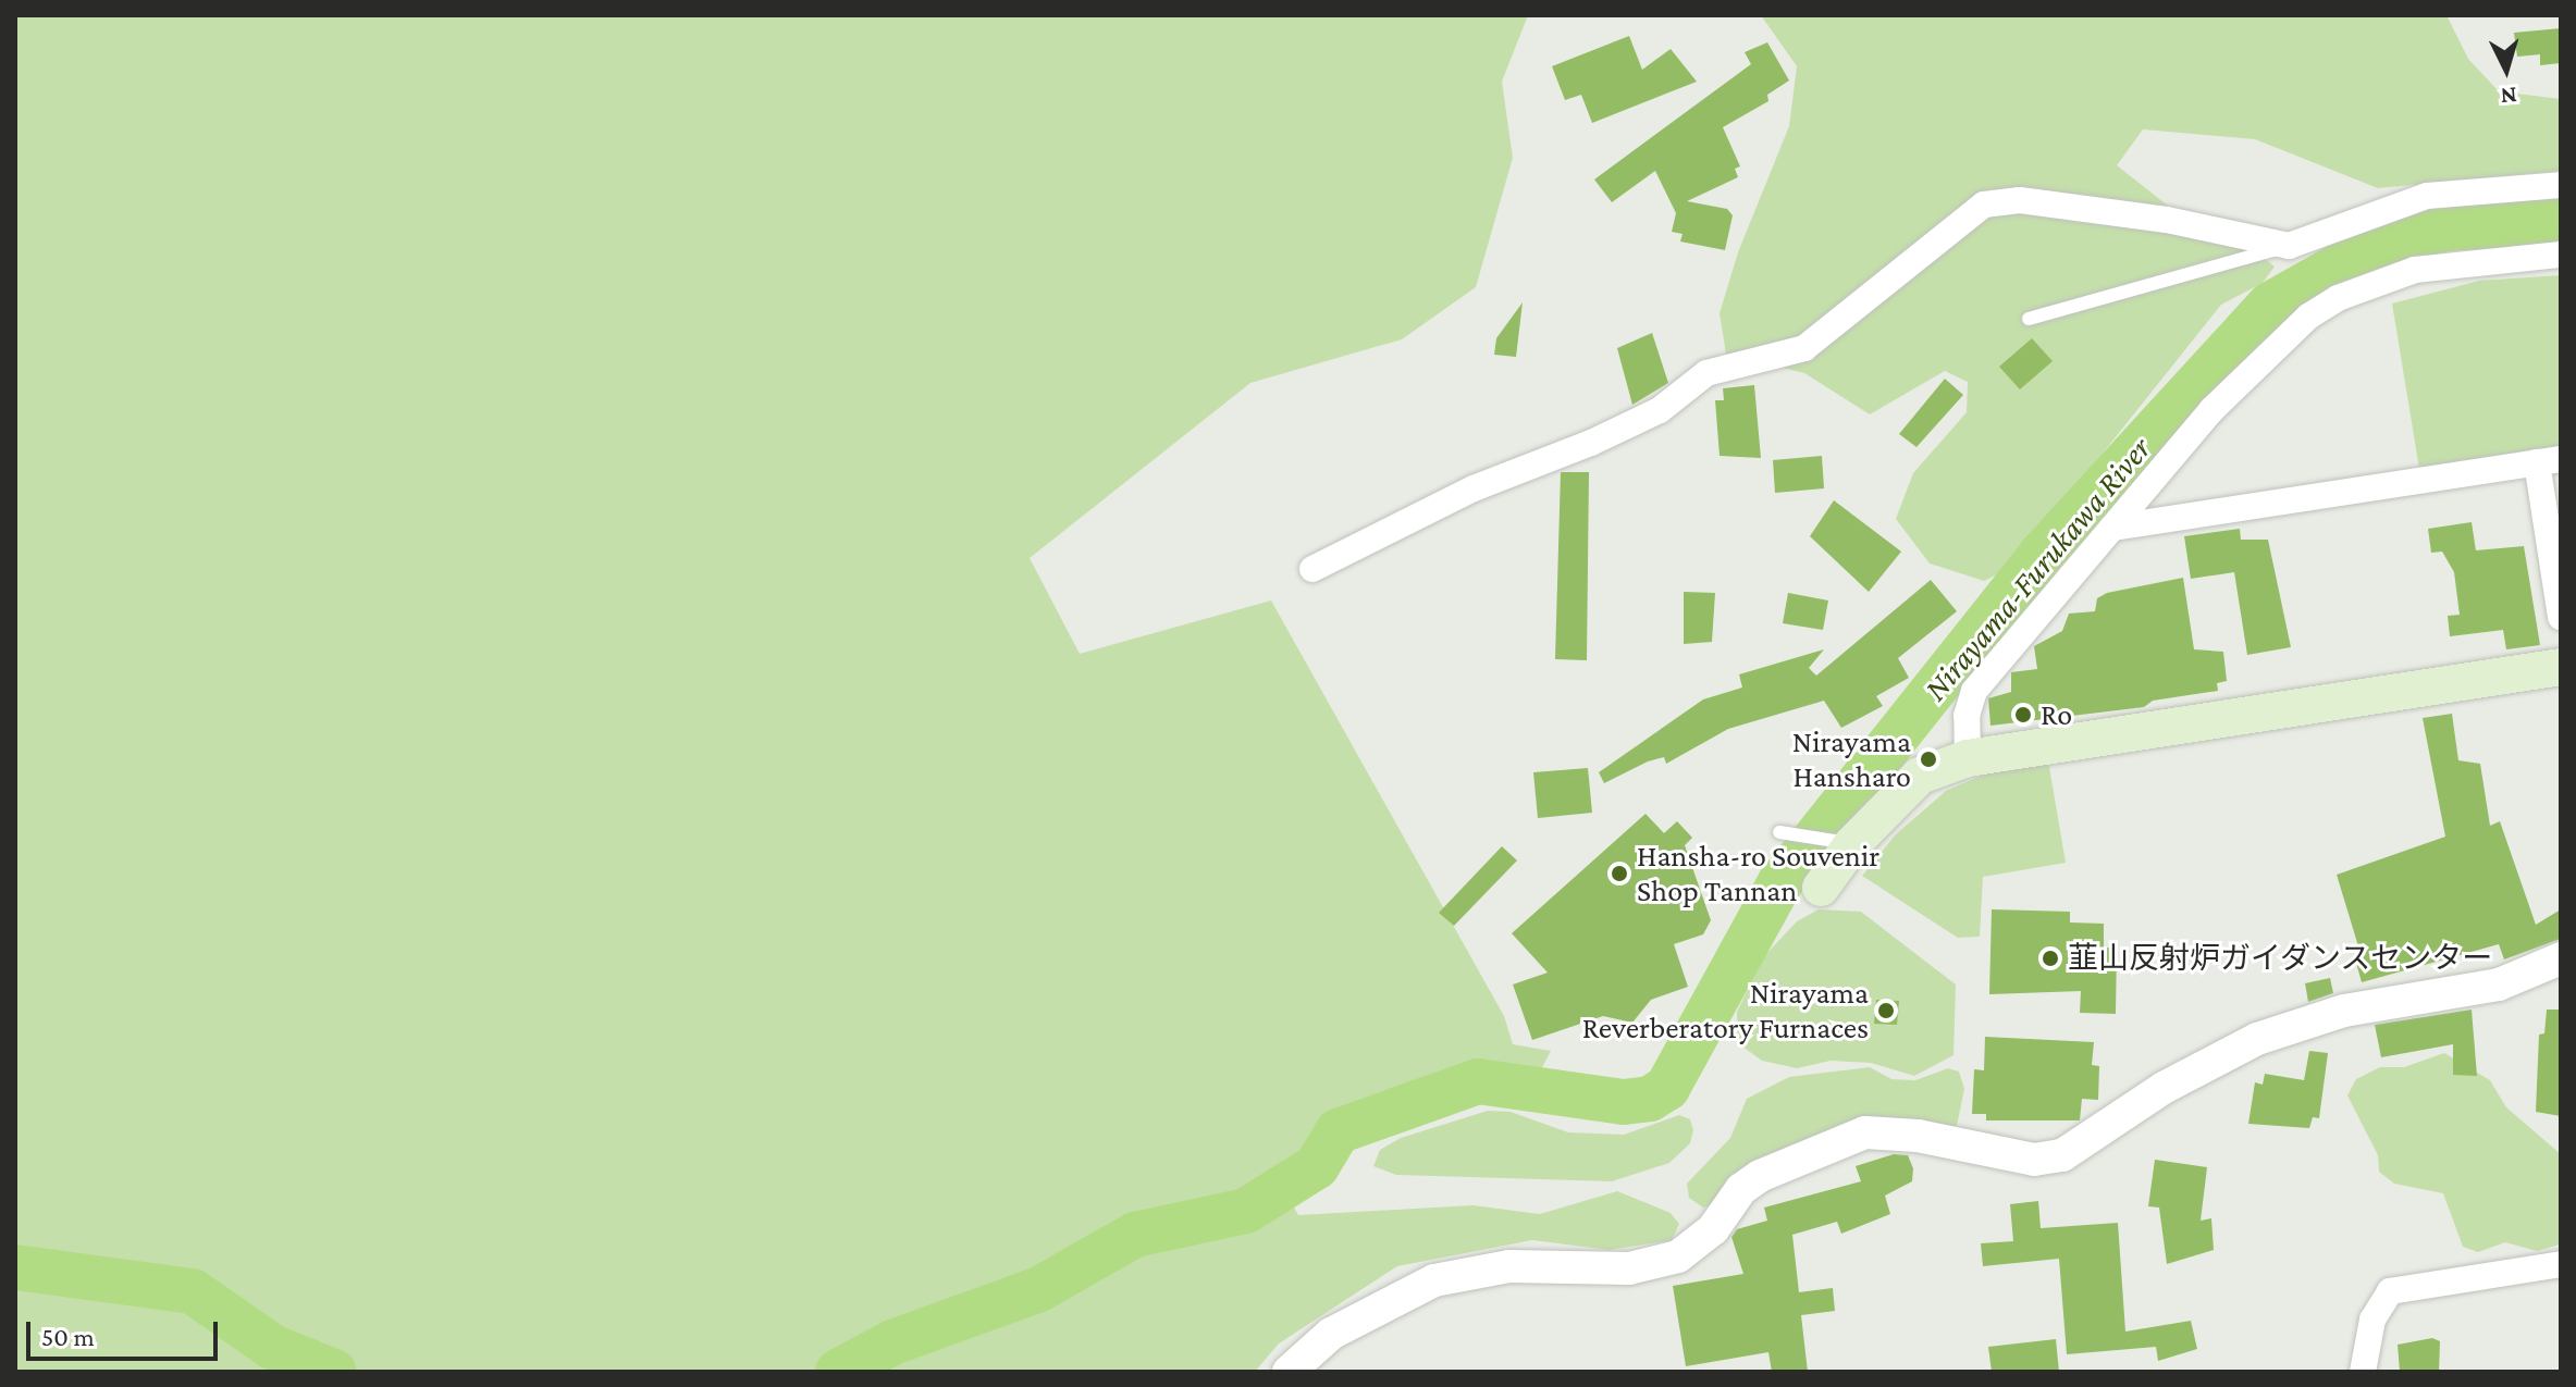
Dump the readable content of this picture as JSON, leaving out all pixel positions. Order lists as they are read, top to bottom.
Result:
{
  "water": ["Nirayama-Furukawa River"],
  "places": [
    "Ro",
    "Nirayama Hansharo",
    "Hansha-ro Souvenir Shop Tannan",
    "韮山反射炉ガイダンスセンター",
    "Nirayama Reverberatory Furnaces"
  ],
  "scale_bar": "50 m",
  "north": "bottom"
}
